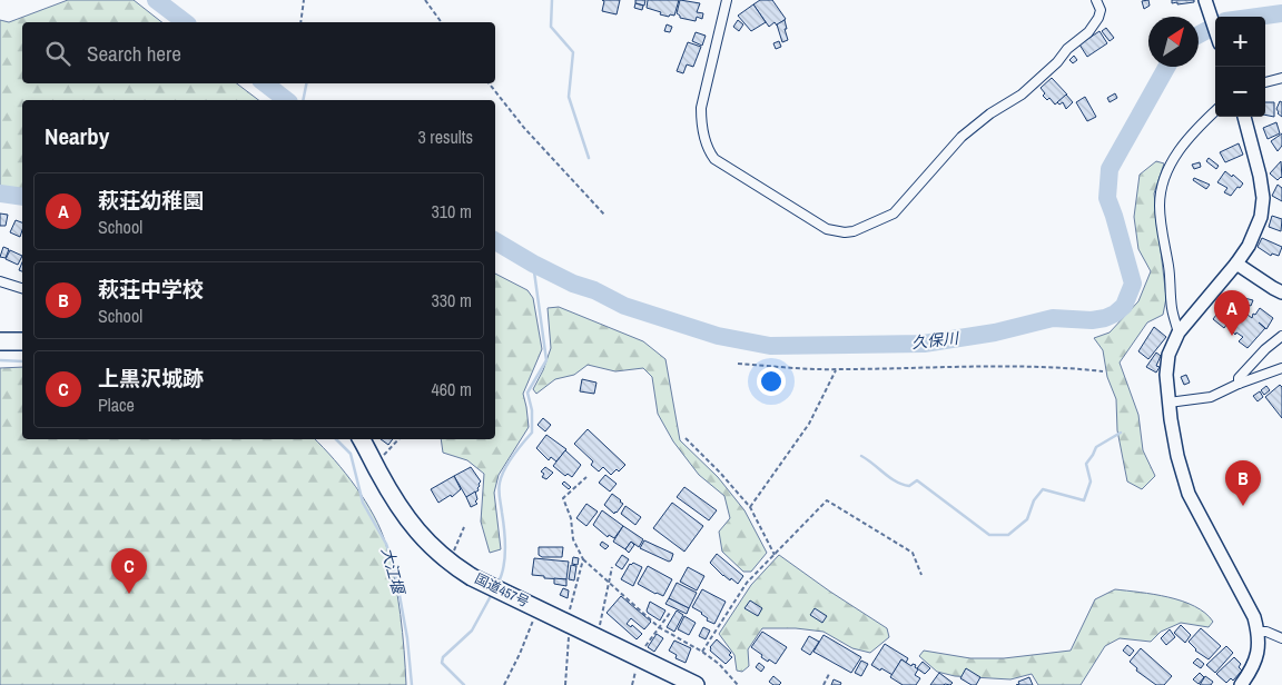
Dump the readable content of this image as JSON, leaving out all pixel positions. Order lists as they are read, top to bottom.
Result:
{
  "streets": {
    "highway": ["国道457号"]
  },
  "water": ["久保川", "大江堰"],
  "north": "top right",
  "page": {
    "map_buttons": ["+", "−"],
    "search": "Search here",
    "heading": ["Nearby", "3 results"],
    "list": [
      {
        "mark": "A",
        "name": "萩荘幼稚園",
        "note": "School",
        "value": "310 m"
      },
      {
        "mark": "B",
        "name": "萩荘中学校",
        "note": "School",
        "value": "330 m"
      },
      {
        "mark": "C",
        "name": "上黒沢城跡",
        "note": "Place",
        "value": "460 m"
      }
    ],
    "pins": ["A", "B", "C"]
  }
}
